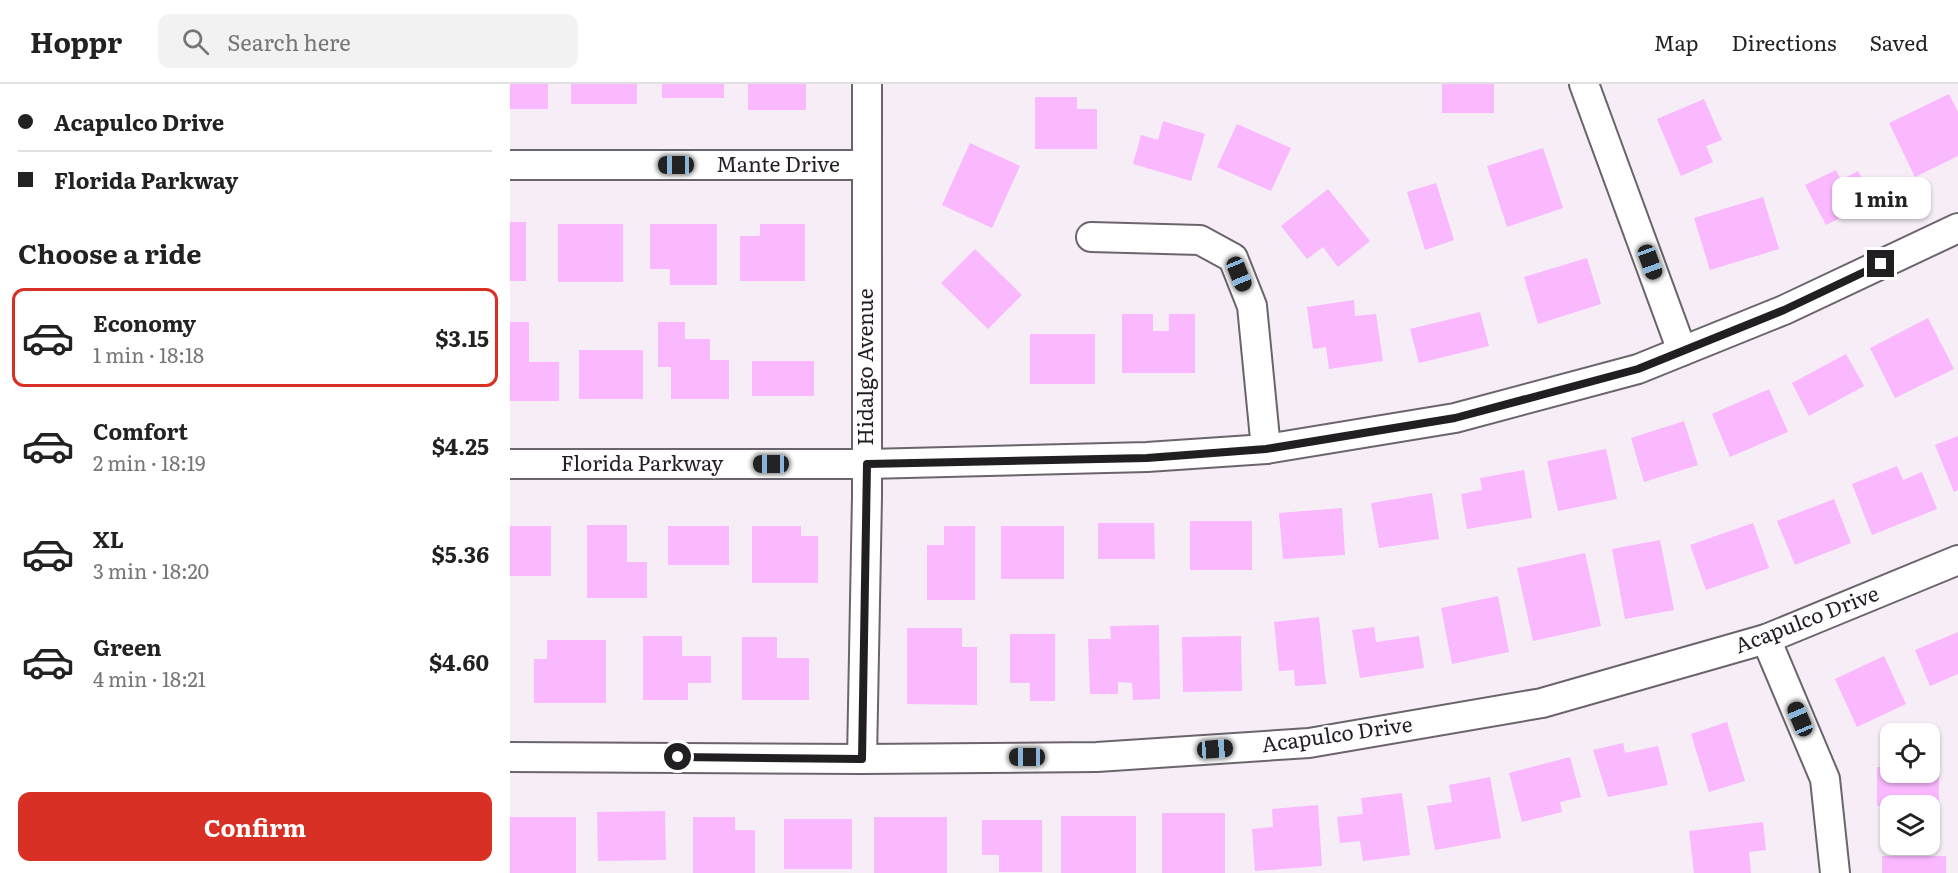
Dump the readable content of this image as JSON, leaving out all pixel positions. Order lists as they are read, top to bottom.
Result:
{
  "streets": {
    "street": [
      "Mante Drive",
      "Hidalgo Avenue",
      "Florida Parkway",
      "Acapulco Drive"
    ]
  },
  "crossings": [
    ["Mante Drive", "Hidalgo Avenue"],
    ["Hidalgo Avenue", "Florida Parkway"],
    ["Hidalgo Avenue", "Acapulco Drive"]
  ],
  "page": {
    "header": "Hoppr",
    "search": "Search here",
    "nav": ["Map", "Directions", "Saved"],
    "banner": ["Acapulco Drive", "Florida Parkway"],
    "bubble": "1 min",
    "heading": "Choose a ride",
    "list": [
      {
        "name": "Economy",
        "note": "1 min · 18:18",
        "value": "$3.15"
      },
      {
        "name": "Comfort",
        "note": "2 min · 18:19",
        "value": "$4.25"
      },
      {
        "name": "XL",
        "note": "3 min · 18:20",
        "value": "$5.36"
      },
      {
        "name": "Green",
        "note": "4 min · 18:21",
        "value": "$4.60"
      }
    ],
    "buttons": "Confirm"
  }
}
